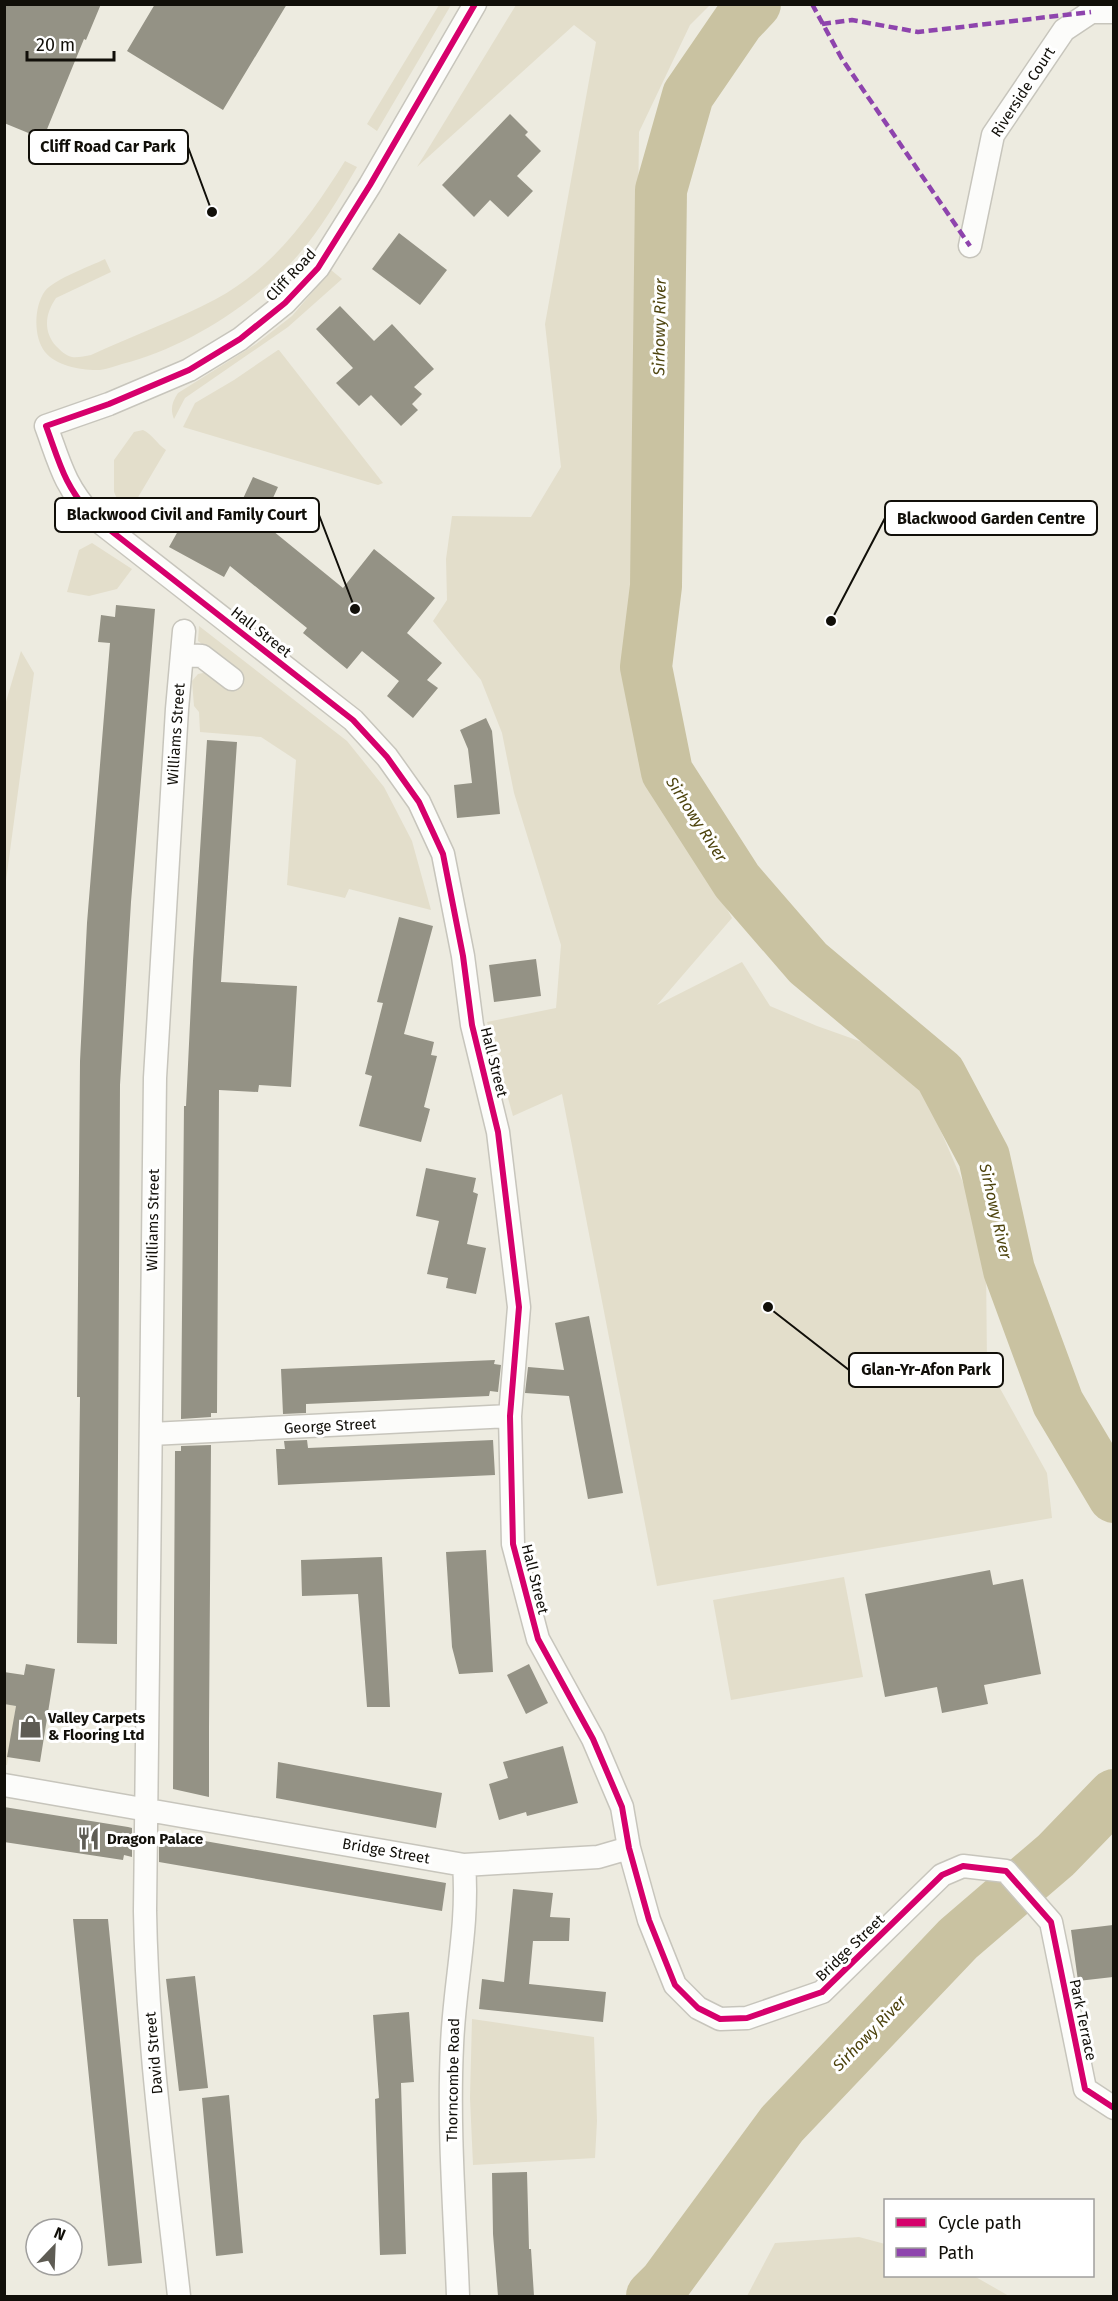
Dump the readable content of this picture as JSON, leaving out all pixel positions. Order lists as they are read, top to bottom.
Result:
{
  "streets": {
    "street": [
      "Riverside Court",
      "Cliff Road",
      "Hall Street",
      "Williams Street",
      "George Street",
      "Bridge Street",
      "Park Terrace",
      "David Street",
      "Thorncombe Road"
    ]
  },
  "crossings": [
    ["Cliff Road", "Hall Street"],
    ["Hall Street", "George Street"],
    ["Hall Street", "Bridge Street"],
    ["Williams Street", "George Street"],
    ["Williams Street", "Bridge Street"],
    ["Williams Street", "David Street"],
    ["Bridge Street", "Park Terrace"],
    ["Bridge Street", "David Street"],
    ["Bridge Street", "Thorncombe Road"]
  ],
  "water": ["Sirhowy River"],
  "places": {
    "other": [
      "Cliff Road Car Park",
      "Blackwood Civil and Family Court",
      "Blackwood Garden Centre",
      "Glan-Yr-Afon Park"
    ],
    "shop": ["Valley Carpets & Flooring Ltd"],
    "restaurant": ["Dragon Palace"]
  },
  "legend": ["Cycle path", "Path"],
  "scale_bar": "20 m",
  "north": "top right"
}
